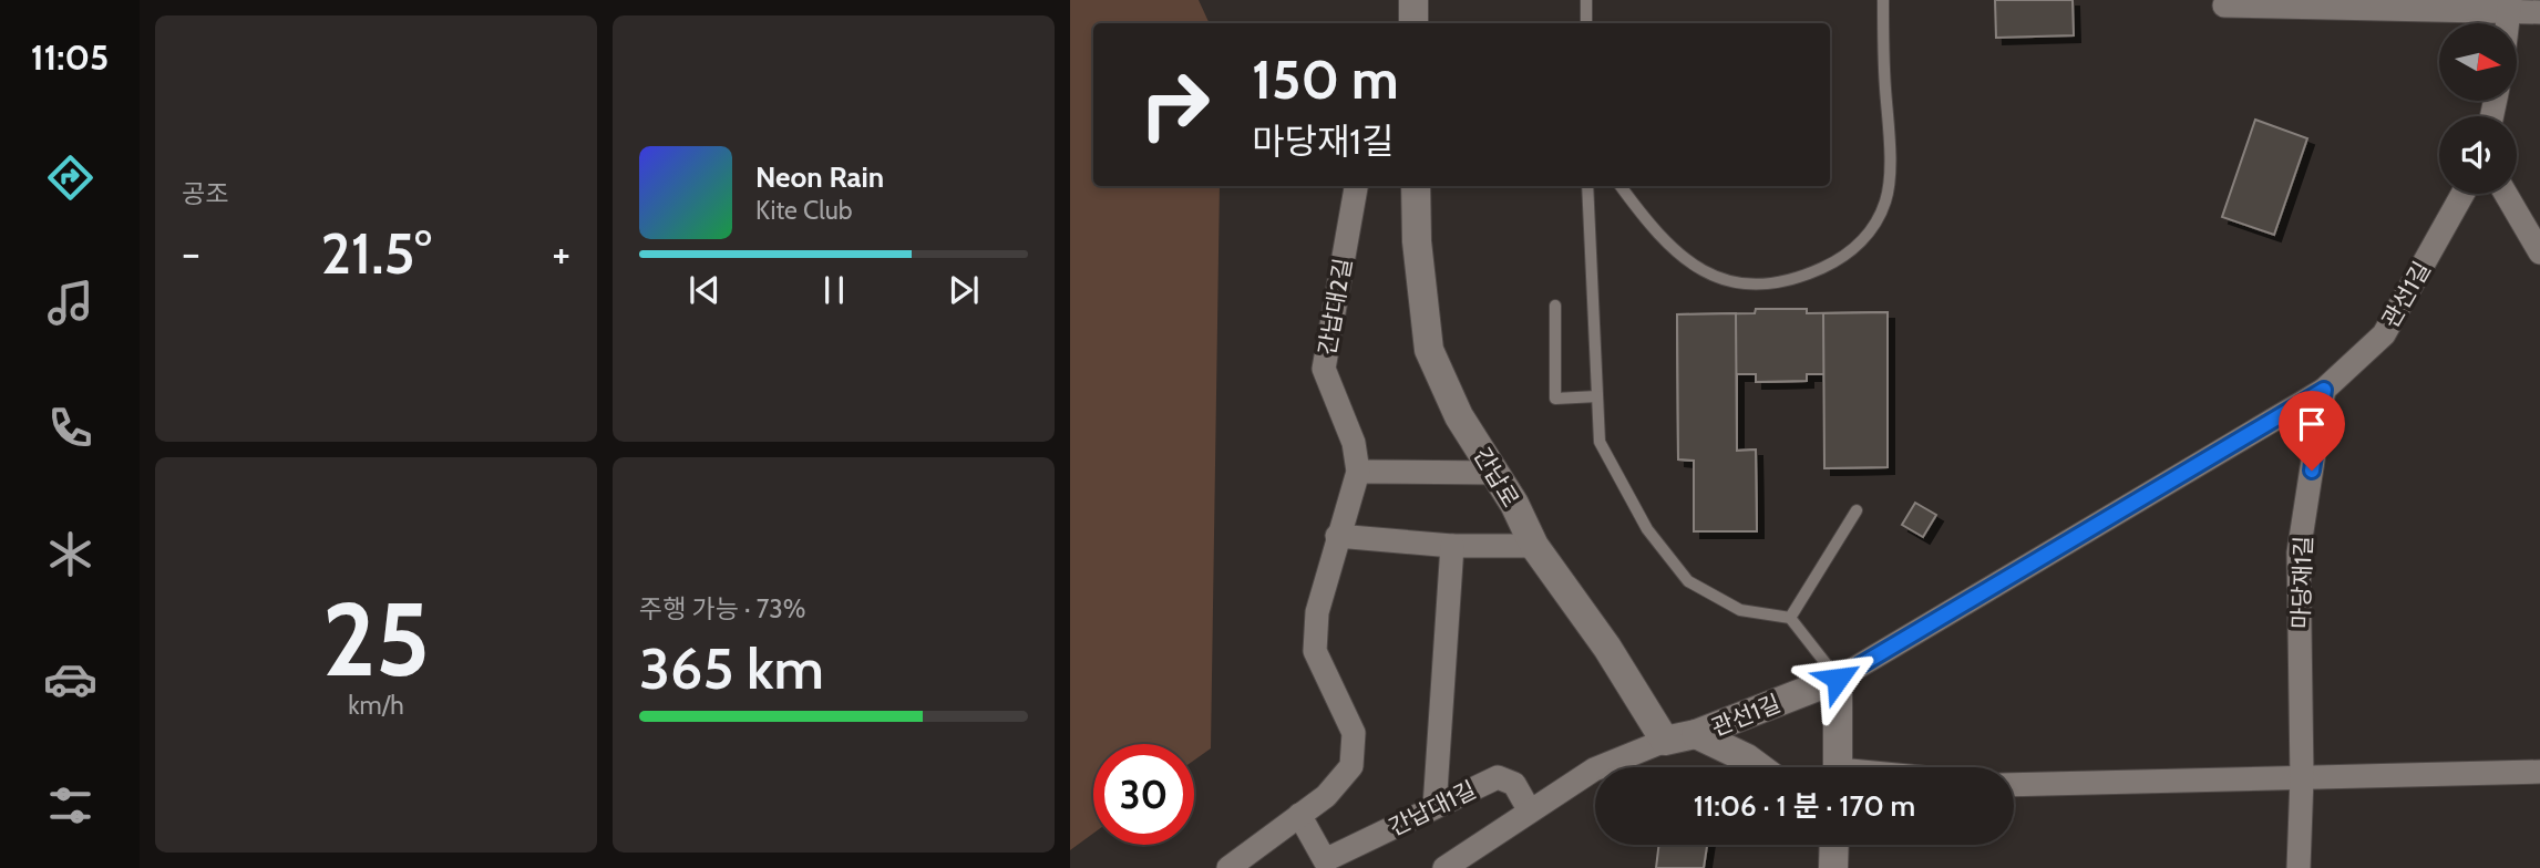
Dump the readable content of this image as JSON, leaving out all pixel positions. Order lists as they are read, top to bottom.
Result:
{
  "streets": {
    "street": [
      "관선1길",
      "간납대2길",
      "간납로",
      "마당재1길",
      "간납대1길"
    ]
  },
  "crossings": [
    ["관선1길", "간납로"],
    ["관선1길", "마당재1길"],
    ["관선1길", "간납대1길"],
    ["간납로", "간납대1길"]
  ],
  "north": "right",
  "page": {
    "tabs": "11:05",
    "tile": [
      "공조",
      ["25", "km/h"],
      ["주행 가능 · 73%", "365 km"]
    ],
    "turn": ["150 m", "마당재1길"],
    "song": ["Neon Rain", "Kite Club"],
    "heat": ["−", "21.5°", "+"],
    "limit": "30",
    "trip": "11:06 · 1 분 · 170 m"
  }
}
